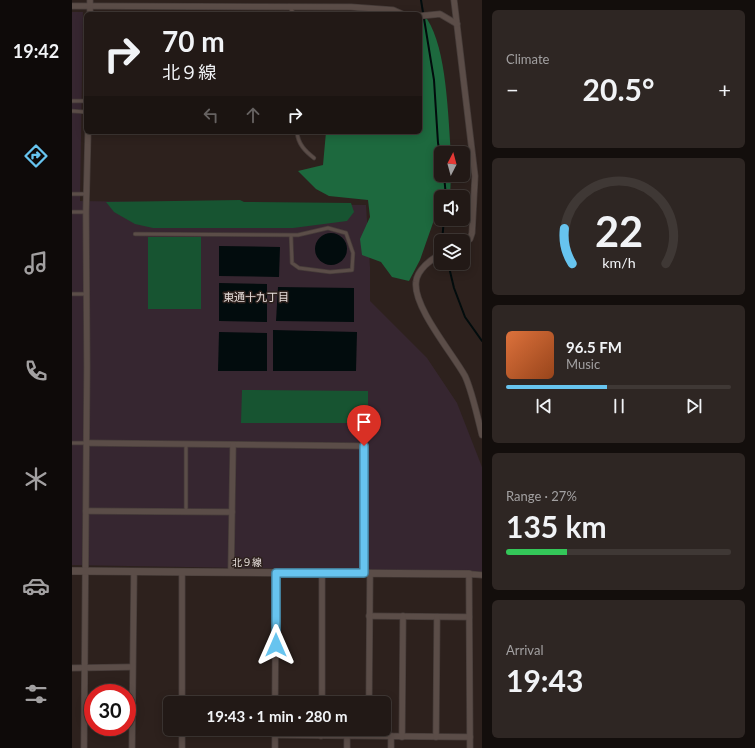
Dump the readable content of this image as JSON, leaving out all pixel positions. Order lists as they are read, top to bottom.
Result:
{
  "streets": {
    "street": ["北９線"]
  },
  "districts": ["東通十九丁目"],
  "north": "top",
  "page": {
    "tabs": "19:42",
    "tile": [
      "Climate",
      ["Range · 27%", "135 km"],
      ["Arrival", "19:43"]
    ],
    "turn": ["70 m", "北９線"],
    "heat": ["−", "20.5°", "+"],
    "song": ["96.5 FM", "Music"],
    "limit": "30",
    "trip": "19:43 · 1 min · 280 m",
    "gauge": ["22", "km/h"]
  }
}
